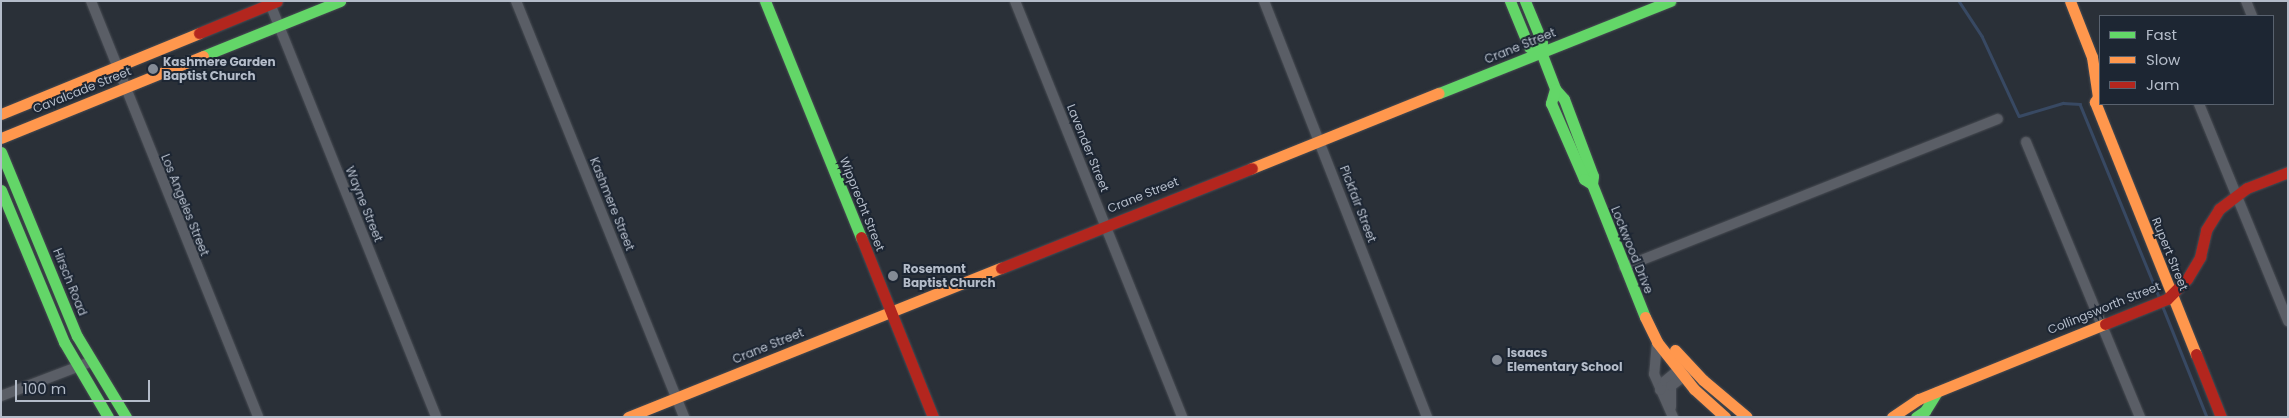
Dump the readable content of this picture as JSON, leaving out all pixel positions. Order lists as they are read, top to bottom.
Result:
{
  "streets": {
    "street": [
      "Crane Street",
      "Cavalcade Street",
      "Lavender Street",
      "Wayne Street",
      "Kashmere Street",
      "Wipprecht Street",
      "Pickfair Street",
      "Los Angeles Street",
      "Lockwood Drive",
      "Rupert Street",
      "Hirsch Road",
      "Collingsworth Street"
    ]
  },
  "crossings": [
    ["Crane Street", "Lavender Street"],
    ["Crane Street", "Kashmere Street"],
    ["Crane Street", "Wipprecht Street"],
    ["Crane Street", "Pickfair Street"],
    ["Crane Street", "Lockwood Drive"],
    ["Cavalcade Street", "Wayne Street"],
    ["Cavalcade Street", "Los Angeles Street"],
    ["Rupert Street", "Collingsworth Street"]
  ],
  "places": ["Kashmere Garden Baptist Church", "Rosemont Baptist Church", "Isaacs Elementary School"],
  "legend": ["Fast", "Slow", "Jam"],
  "scale_bar": "100 m"
}
